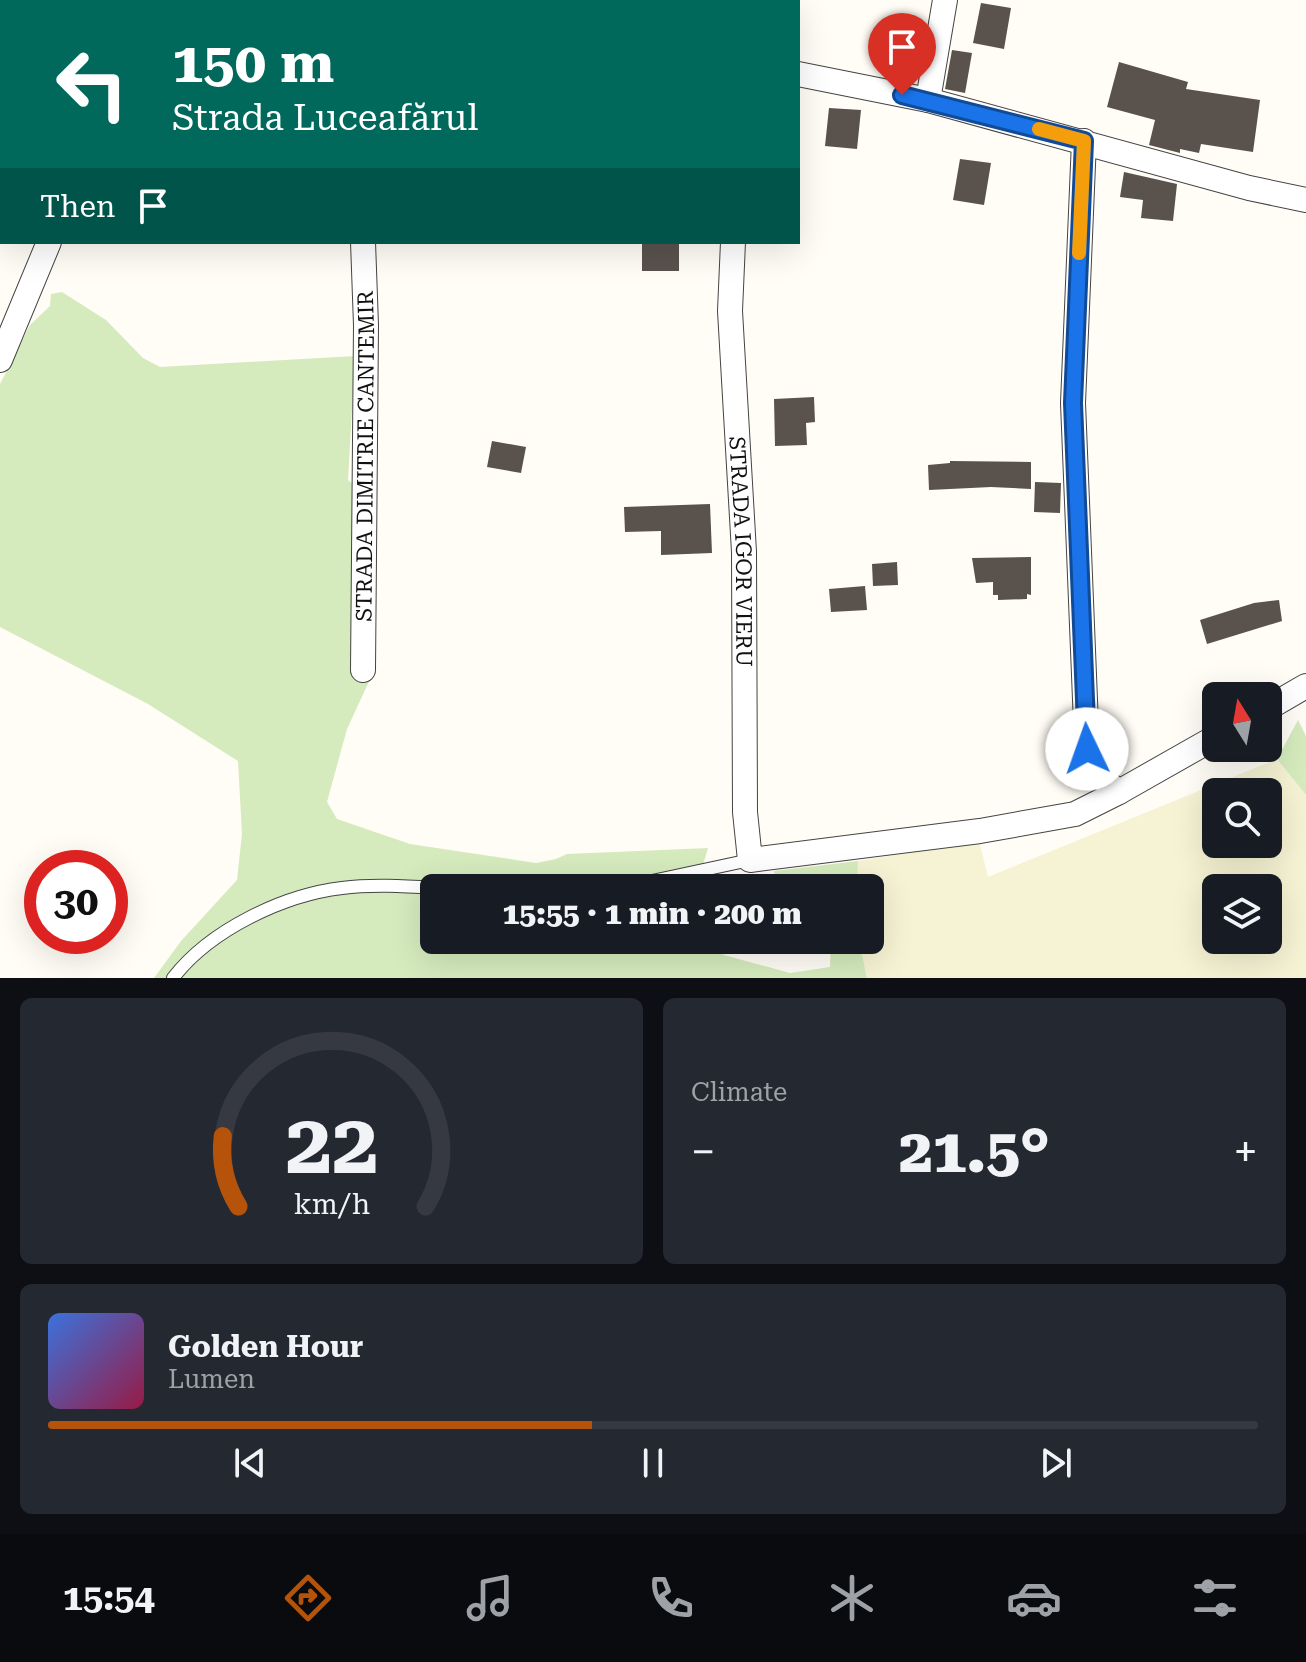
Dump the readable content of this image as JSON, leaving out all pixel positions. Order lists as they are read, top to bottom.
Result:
{
  "streets": {
    "street": ["STRADA DIMITRIE CANTEMIR", "STRADA IGOR VIERU"]
  },
  "north": "top",
  "page": {
    "turn": ["150 m", "Strada Luceafărul"],
    "then": "Then",
    "limit": "30",
    "trip": "15:55 · 1 min · 200 m",
    "tile": "Climate",
    "heat": ["−", "21.5°", "+"],
    "song": ["Golden Hour", "Lumen"],
    "tabs": "15:54",
    "gauge": ["22", "km/h"]
  }
}
